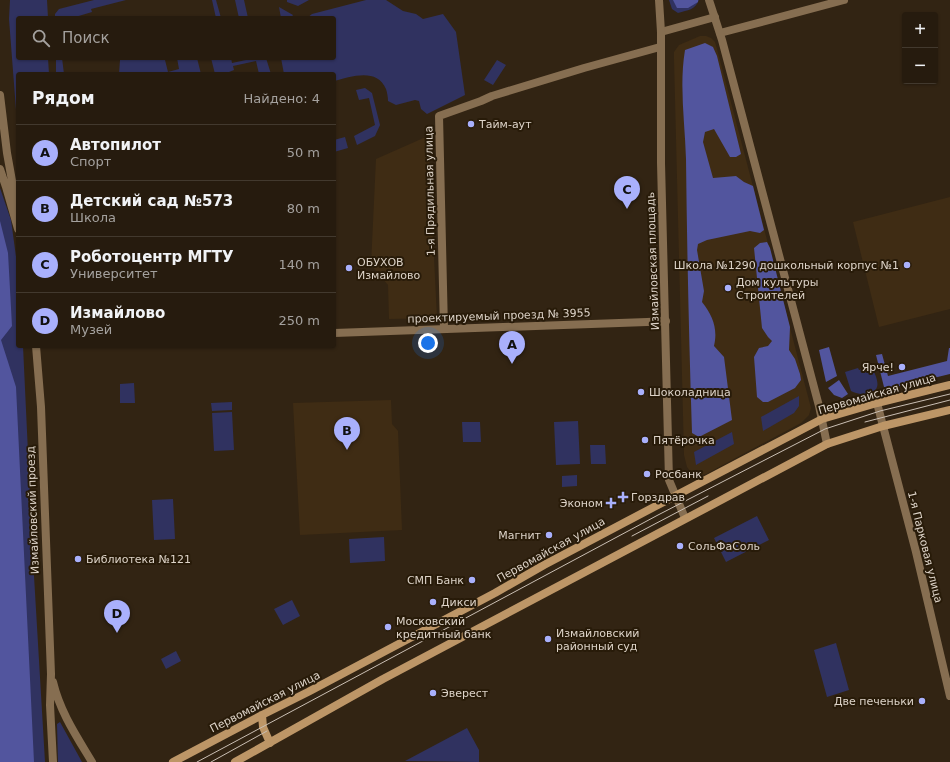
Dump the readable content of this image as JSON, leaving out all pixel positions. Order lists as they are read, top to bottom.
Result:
{
  "streets": {
    "main road": ["Первомайская улица"],
    "street": [
      "1-я Прядильная улица",
      "Измайловская площадь",
      "проектируемый проезд № 3955",
      "Измайловский проезд",
      "1-я Парковая улица"
    ]
  },
  "crossings": [
    ["1-я Прядильная улица", "Измайловская площадь"],
    ["1-я Прядильная улица", "проектируемый проезд № 3955"],
    ["Измайловская площадь", "проектируемый проезд № 3955"],
    ["Измайловская площадь", "Первомайская улица"],
    ["Первомайская улица", "1-я Парковая улица"]
  ],
  "places": {
    "other": [
      "Тайм-аут",
      "Школа №1290 дошкольный корпус №1",
      "ОБУХОВ Измайлово",
      "Дом культуры Строителей",
      "Ярче!",
      "Шоколадница",
      "Пятёрочка",
      "Росбанк",
      "Магнит",
      "СольФаСоль",
      "Библиотека №121",
      "СМП Банк",
      "Дикси",
      "Московский кредитный банк",
      "Измайловский районный суд",
      "Эверест",
      "Две печеньки"
    ],
    "health": ["Горздрав", "Эконом"]
  },
  "page": {
    "map_buttons": ["+", "−"],
    "search": "Поиск",
    "heading": ["Рядом", "Найдено: 4"],
    "list": [
      {
        "mark": "A",
        "name": "Автопилот",
        "note": "Спорт",
        "value": "50 m"
      },
      {
        "mark": "B",
        "name": "Детский сад №573",
        "note": "Школа",
        "value": "80 m"
      },
      {
        "mark": "C",
        "name": "Роботоцентр МГТУ",
        "note": "Университет",
        "value": "140 m"
      },
      {
        "mark": "D",
        "name": "Измайлово",
        "note": "Музей",
        "value": "250 m"
      }
    ],
    "pins": [
      "C",
      "A",
      "B",
      "D"
    ]
  }
}
